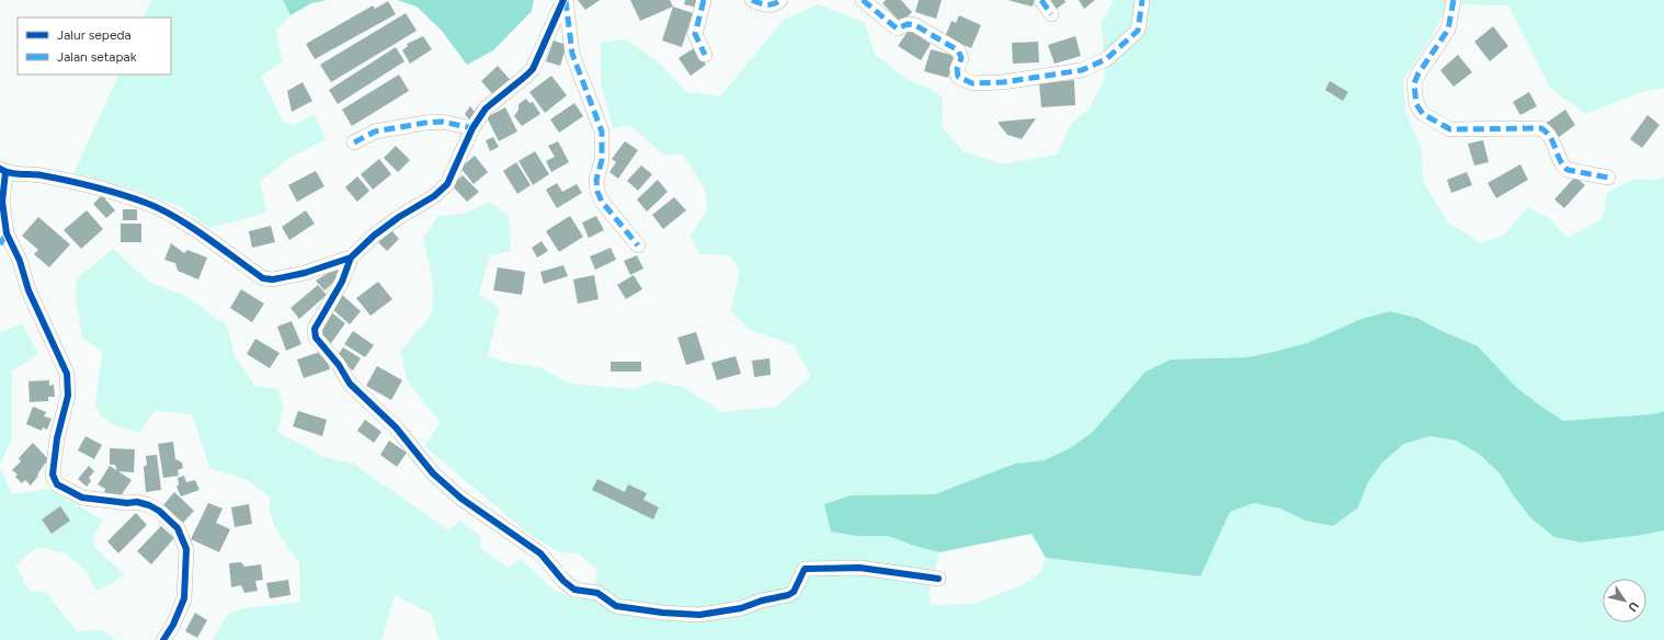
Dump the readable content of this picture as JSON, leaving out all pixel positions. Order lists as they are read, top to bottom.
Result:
{
  "legend": ["Jalur sepeda", "Jalan setapak"],
  "north": "bottom right"
}
